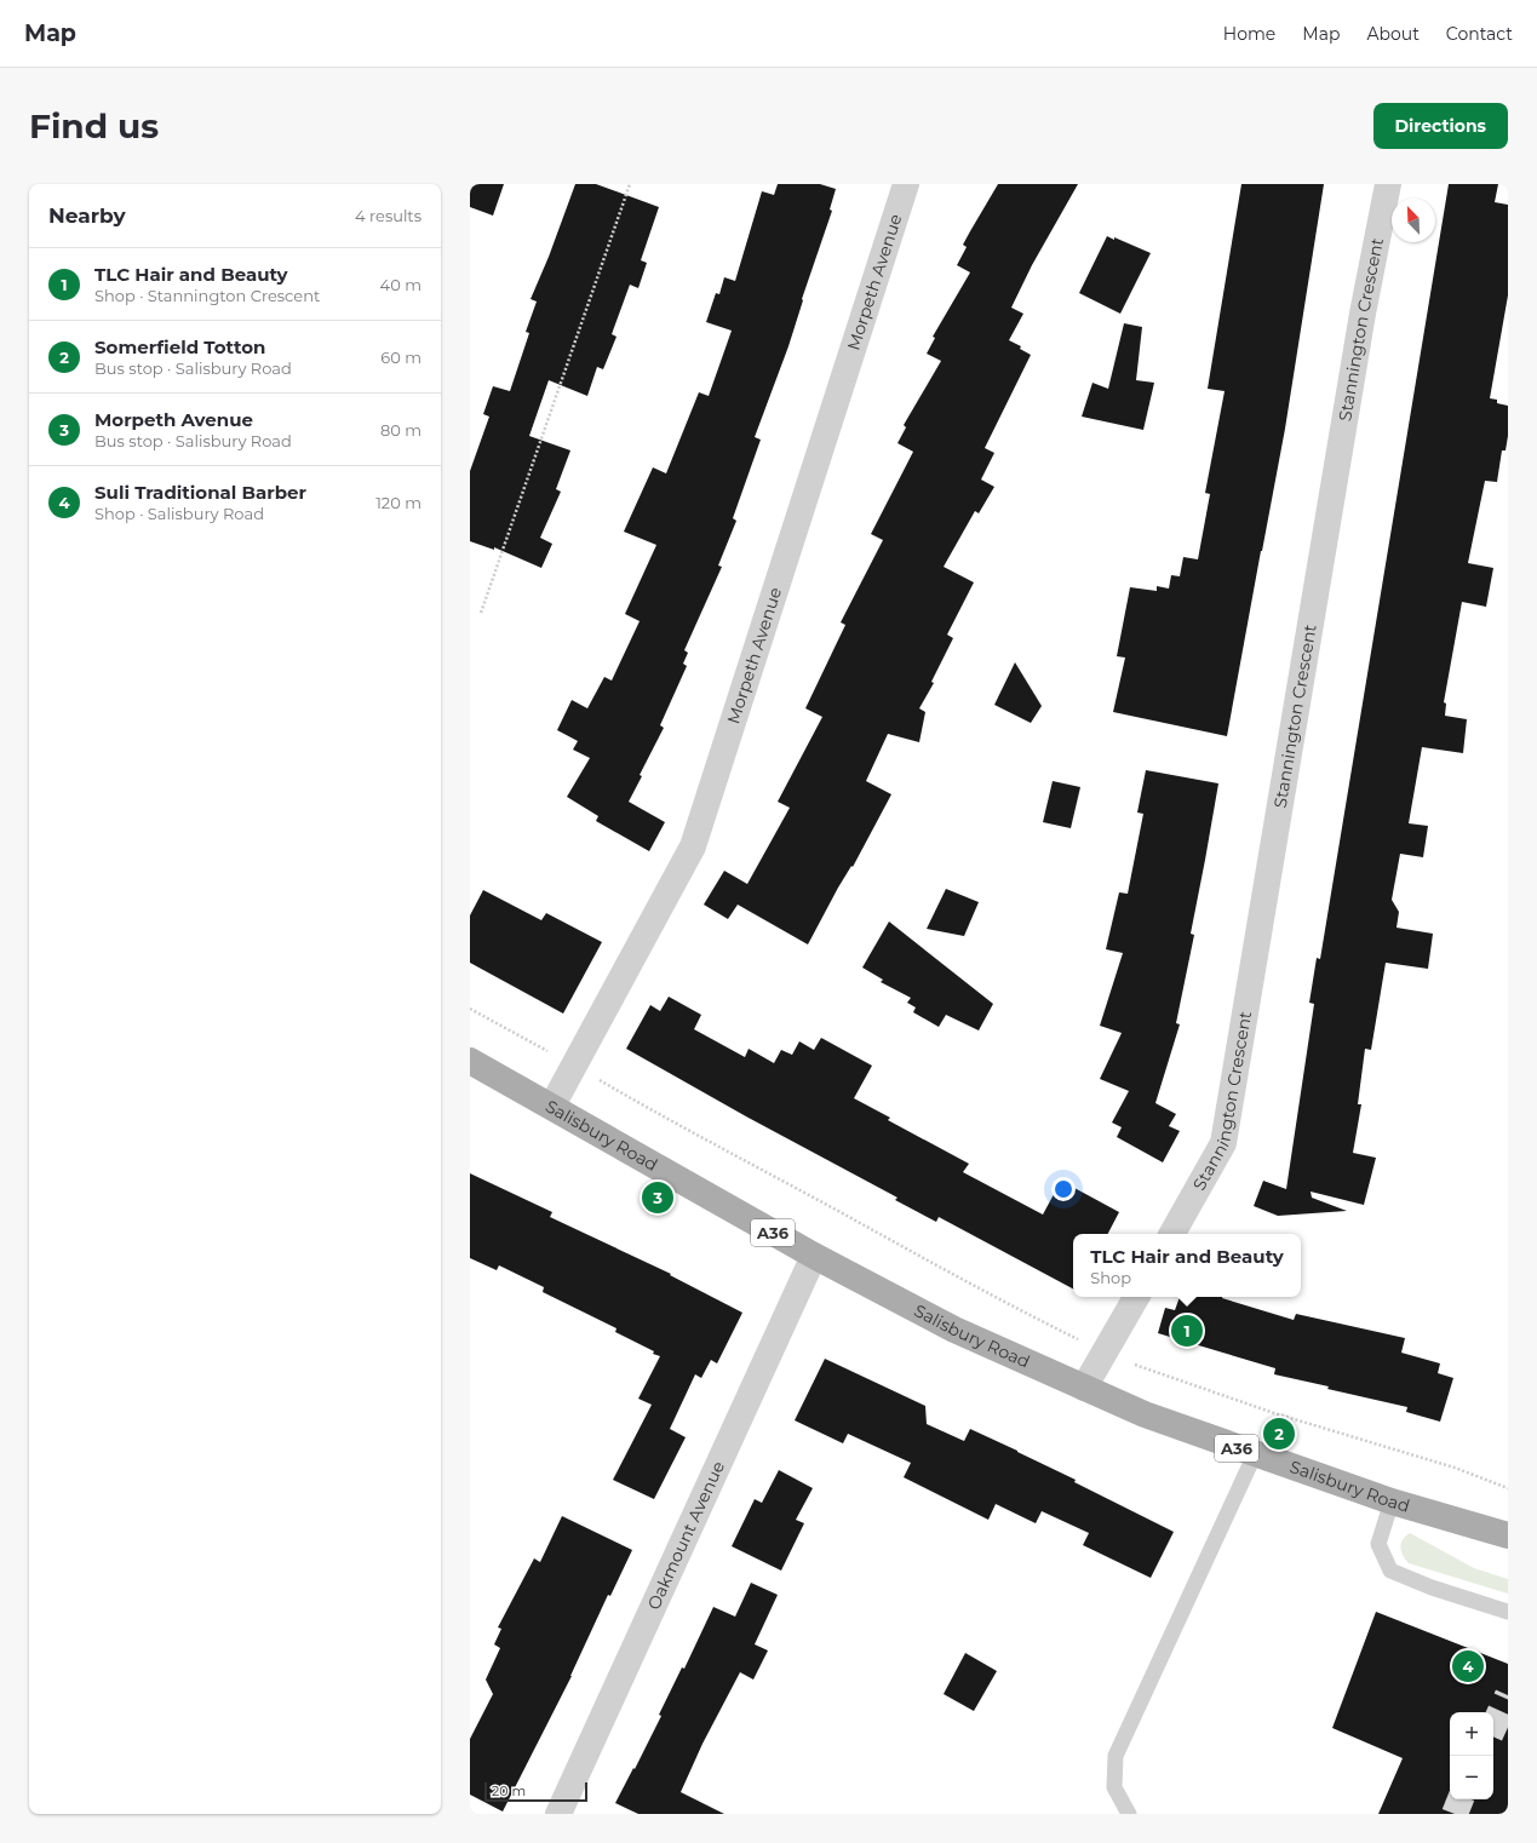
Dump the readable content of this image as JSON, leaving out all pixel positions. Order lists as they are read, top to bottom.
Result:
{
  "streets": {
    "main road": ["Salisbury Road", "A36"],
    "street": ["Morpeth Avenue", "Stannington Crescent", "Oakmount Avenue"]
  },
  "crossings": [
    ["Morpeth Avenue", "Salisbury Road"],
    ["Salisbury Road", "Oakmount Avenue"]
  ],
  "scale_bar": "20 m",
  "north": "top left",
  "page": {
    "header": "Map",
    "nav": [
      "Home",
      "Map",
      "About",
      "Contact"
    ],
    "buttons": "Directions",
    "title": "Find us",
    "heading": ["Nearby", "4 results"],
    "list": [
      {
        "mark": "1",
        "name": "TLC Hair and Beauty",
        "note": "Shop · Stannington Crescent",
        "value": "40 m"
      },
      {
        "mark": "2",
        "name": "Somerfield Totton",
        "note": "Bus stop · Salisbury Road",
        "value": "60 m"
      },
      {
        "mark": "3",
        "name": "Morpeth Avenue",
        "note": "Bus stop · Salisbury Road",
        "value": "80 m"
      },
      {
        "mark": "4",
        "name": "Suli Traditional Barber",
        "note": "Shop · Salisbury Road",
        "value": "120 m"
      }
    ],
    "pins": [
      "3",
      "1",
      "2",
      "4"
    ],
    "popup": ["TLC Hair and Beauty", "Shop"],
    "map_buttons": ["+", "−"],
    "scale": "20 m"
  }
}
